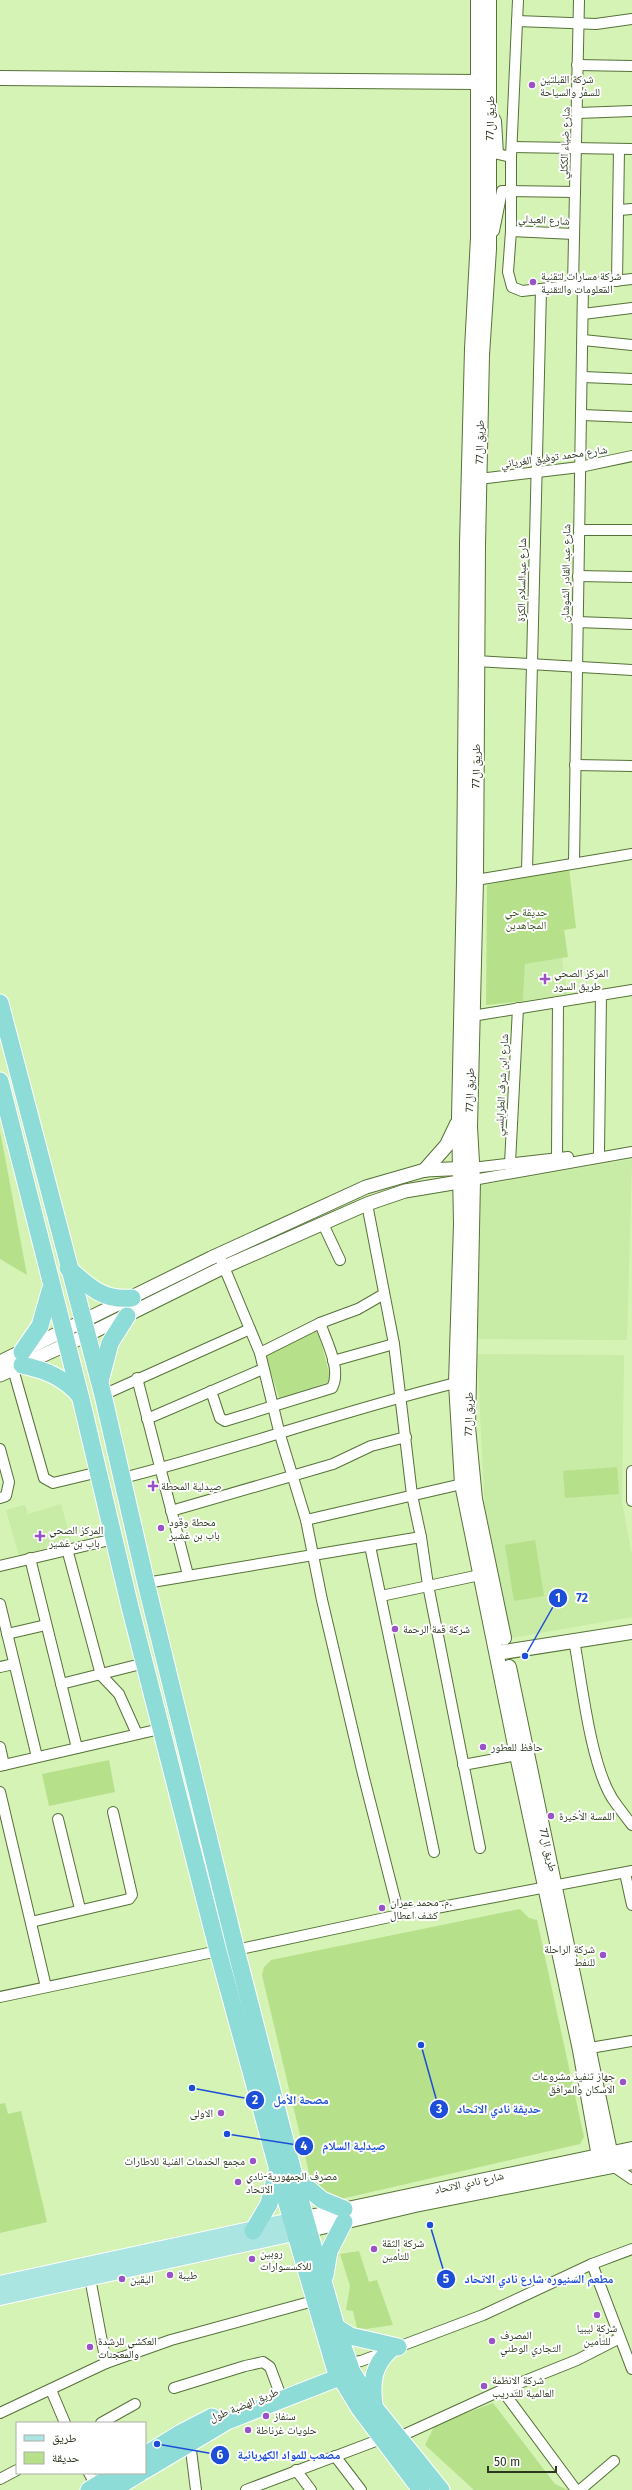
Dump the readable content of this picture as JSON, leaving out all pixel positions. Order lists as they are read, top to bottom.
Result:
{
  "streets": {
    "highway": ["طريق الهضبة طول"],
    "main road": ["طريق ال77", "شارع نادي الاتحاد"],
    "street": [
      "شارع ضياء الككلي",
      "شارع العبدلي",
      "شارع محمد توفيق الغرياني",
      "شارع عبد القادر الشوشان",
      "شارع عبدالسلام الكزة",
      "شارع ابن شرف الطرابلسي"
    ]
  },
  "crossings": [
    ["طريق ال77", "شارع محمد توفيق الغرياني"],
    ["طريق ال77", "شارع نادي الاتحاد"],
    ["شارع ضياء الككلي", "شارع العبدلي"],
    ["شارع ضياء الككلي", "شارع عبد القادر الشوشان"],
    ["شارع محمد توفيق الغرياني", "شارع عبد القادر الشوشان"],
    ["شارع محمد توفيق الغرياني", "شارع عبدالسلام الكزة"]
  ],
  "parks": ["حديقة حي المجاهدين"],
  "places": {
    "other": [
      "شركة القبلتين للسفر والسياحة",
      "شركة مسارات لتقنية المعلومات والتقنية",
      "محطة وقود باب بن غشير",
      "شركة قمة الرحمة",
      "72",
      "حافظ للعطور",
      "اللمسة الأخيرة",
      "م. محمد عمران. كشف اعطال",
      "شركة الراحلة للنفط",
      "حديقة نادي الاتحاد",
      "جهاز تنفيذ مشروعات الاسكان والمرافق",
      "مصحة الأمل",
      "الاولى",
      "صيدلية السلام",
      "مجمع الخدمات الفنية للاطارات",
      "مصرف الجمهورية-نادي الاتحاد",
      "مطعم السنيوره شارع نادي الاتحاد",
      "شركة الثقة للتأمين",
      "روبين للاكسسوارات",
      "طيبة",
      "اليقين",
      "شركة ليبيا للتأمين",
      "المصرف التجاري الوطني",
      "العكشي للرشدة والمعجنات",
      "شركة الانظمة العالمية للتدريب",
      "سنفاز",
      "حلويات غرناطة",
      "مصعب للمواد الكهربائية"
    ],
    "health": ["المركز الصحي طريق السور", "صيدلية المحطة", "المركز الصحي باب بن غشير"]
  },
  "legend": ["طريق", "حديقة"],
  "scale_bar": "50 m"
}
